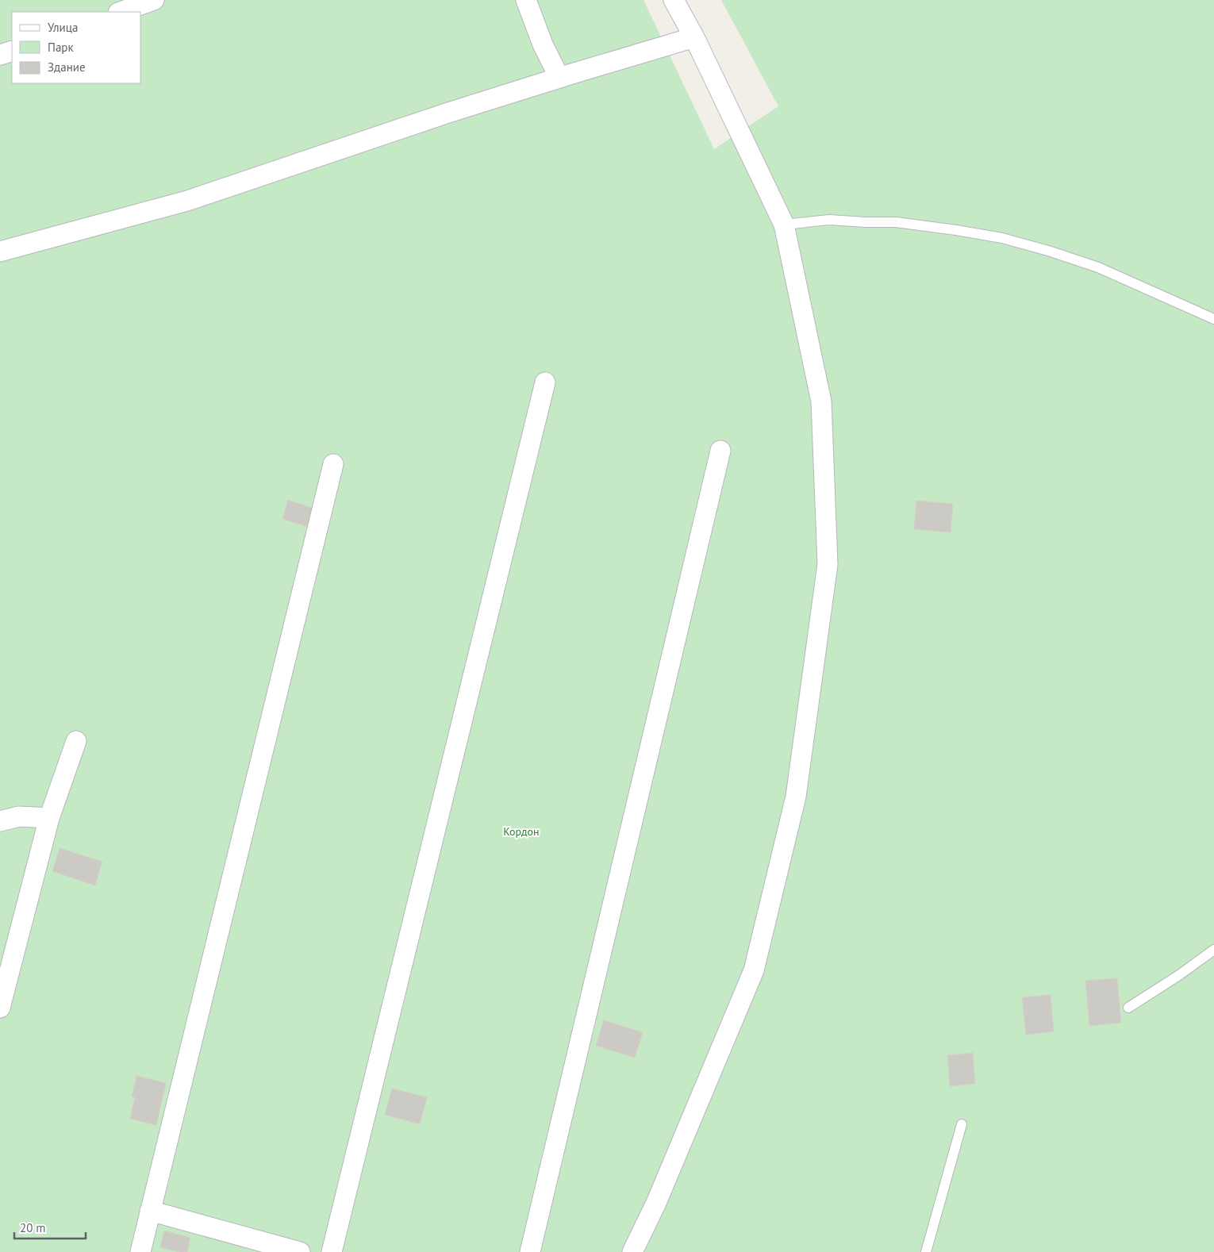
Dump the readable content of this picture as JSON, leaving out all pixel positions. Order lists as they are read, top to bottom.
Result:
{
  "parks": ["Кордон"],
  "legend": ["Улица", "Парк", "Здание"],
  "scale_bar": "20 m"
}
